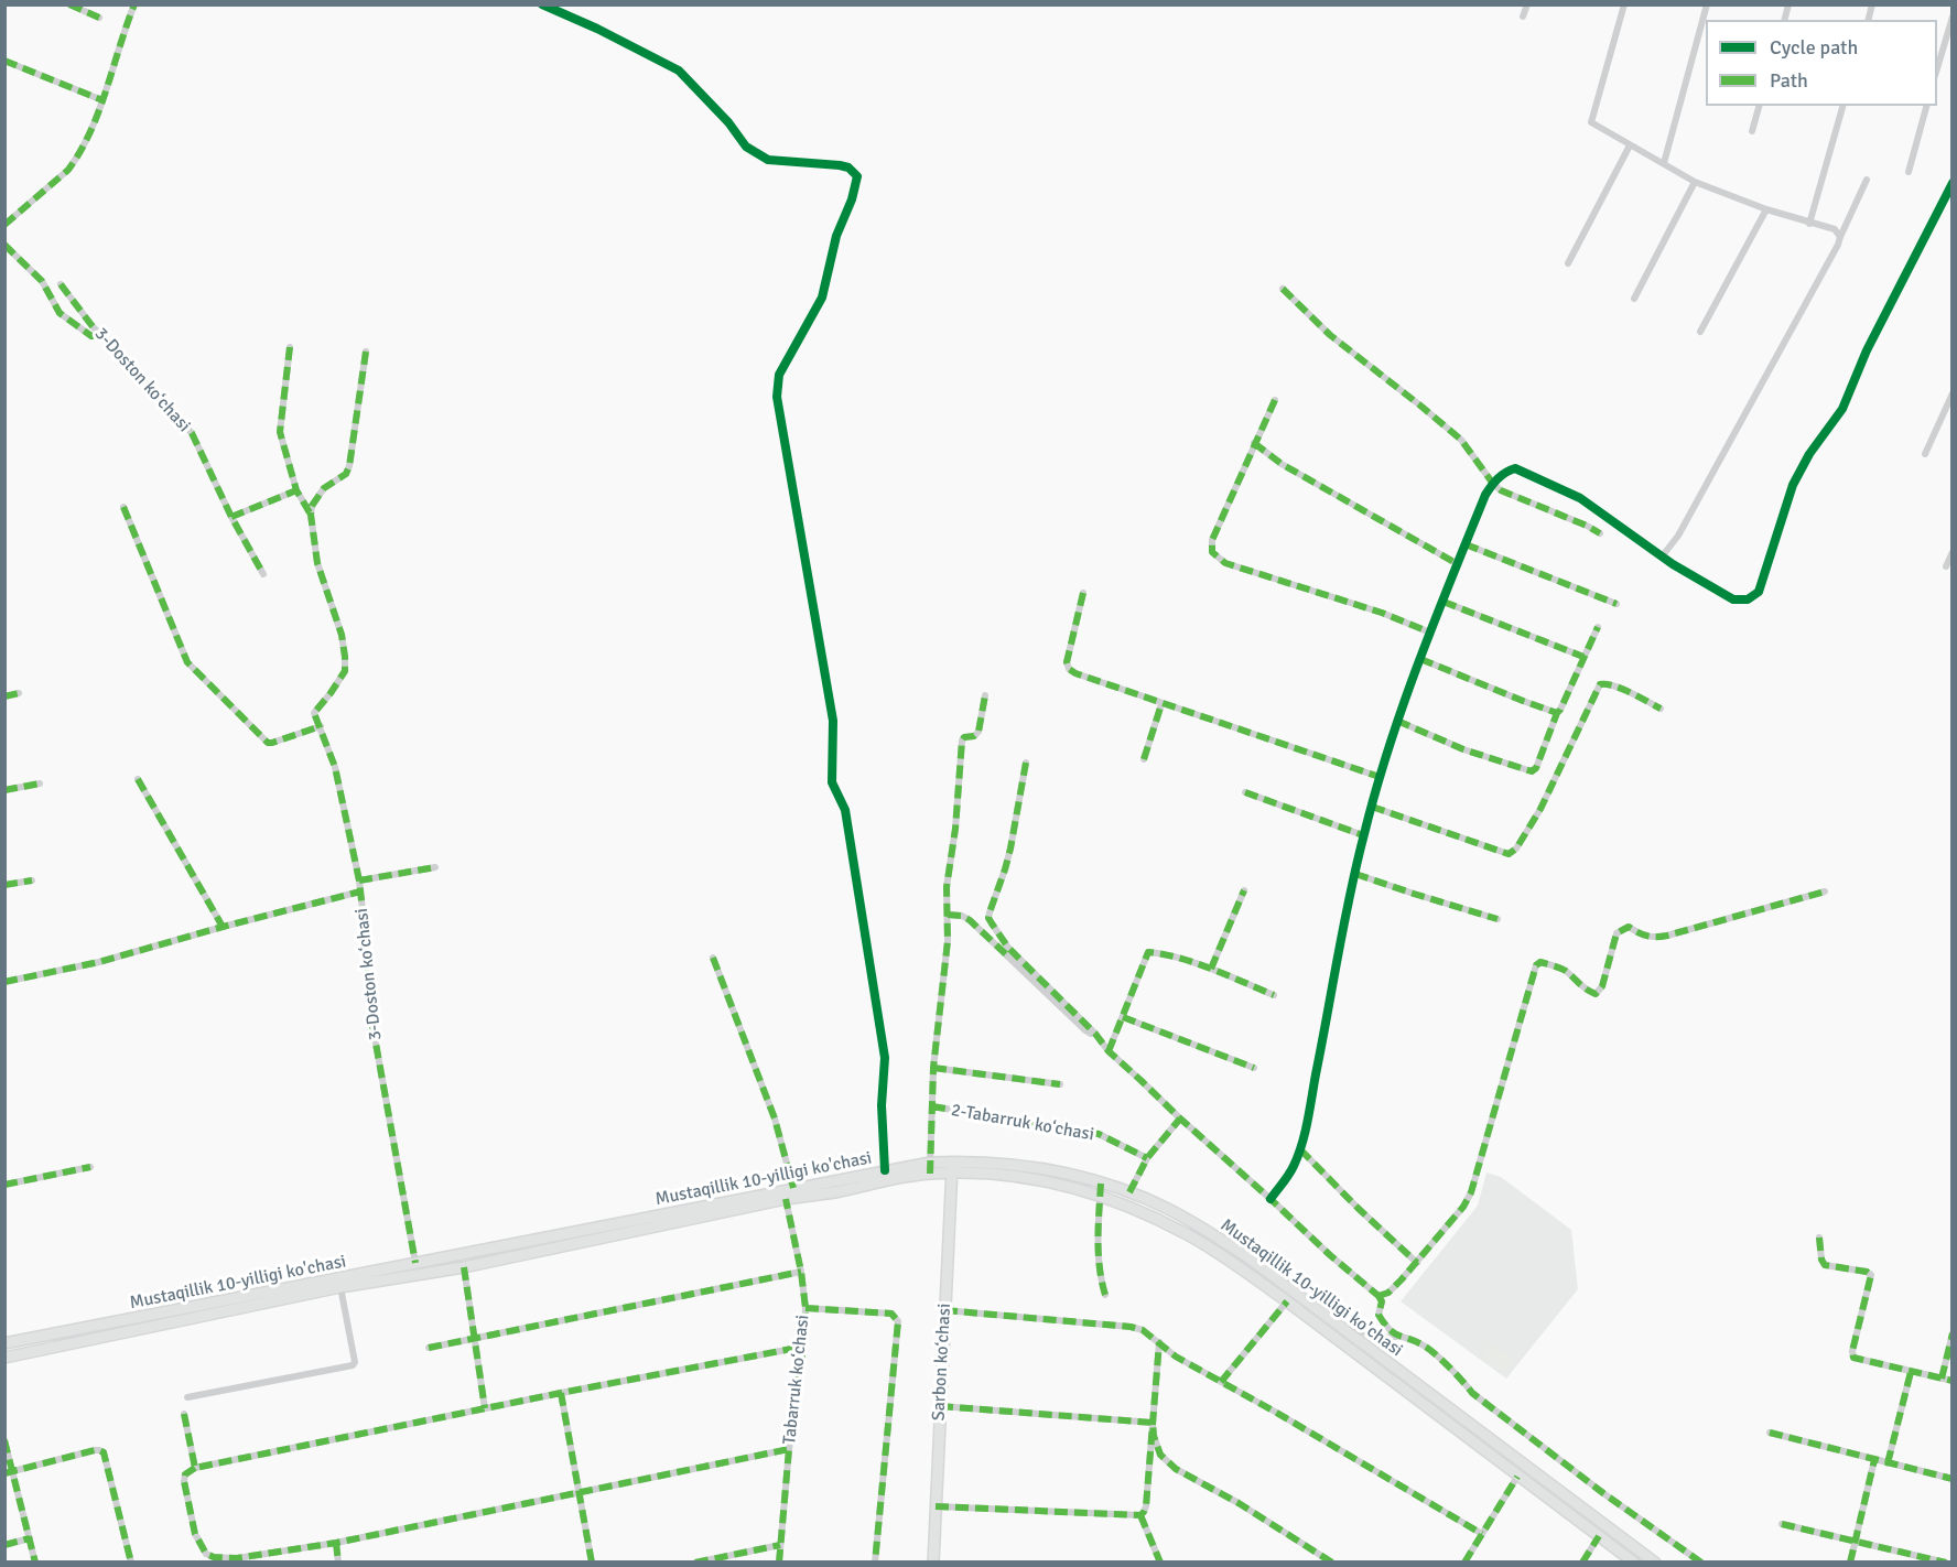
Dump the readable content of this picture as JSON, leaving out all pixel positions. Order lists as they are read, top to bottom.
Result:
{
  "streets": {
    "main road": ["Mustaqillik 10-yilligi ko'chasi", "Sarbon koʻchasi"],
    "street": ["3-Doston koʻchasi", "2-Tabarruk koʻchasi", "Tabarruk koʻchasi"]
  },
  "crossings": [
    ["3-Doston koʻchasi", "Mustaqillik 10-yilligi ko'chasi"],
    ["Mustaqillik 10-yilligi ko'chasi", "Sarbon koʻchasi"],
    ["Mustaqillik 10-yilligi ko'chasi", "Tabarruk koʻchasi"]
  ],
  "legend": ["Cycle path", "Path"]
}
